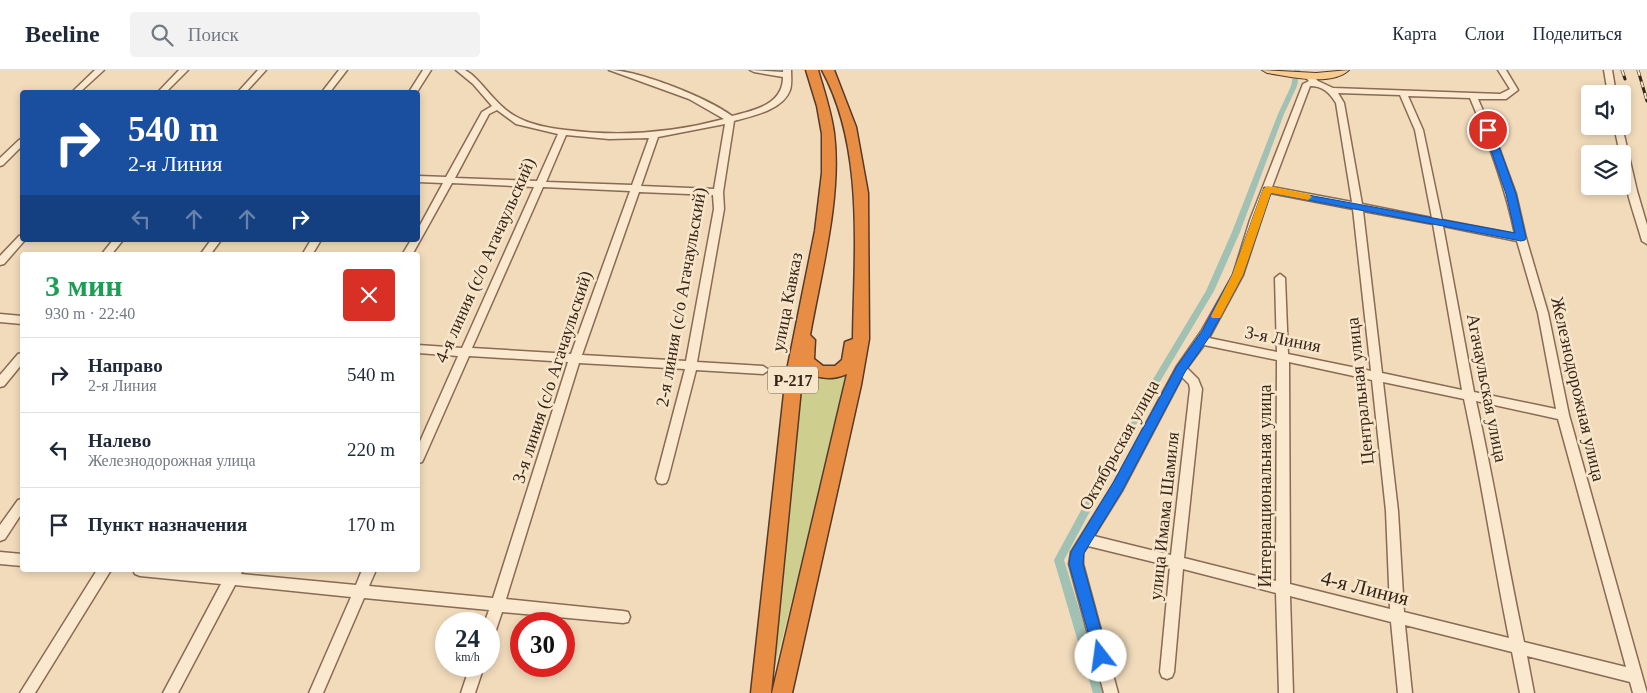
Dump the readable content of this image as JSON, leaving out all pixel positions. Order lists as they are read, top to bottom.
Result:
{
  "streets": {
    "highway": ["улица Кавказ", "Р-217"],
    "street": [
      "4-я линия (с/о Агачаульский)",
      "2-я линия (с/о Агачаульский)",
      "3-я Линия",
      "3-я линия (с/о Агачаульский)",
      "Агачаульская улица",
      "Железнодорожная улица",
      "Центральная улица",
      "Октябрьская улица",
      "Интернациональная улица",
      "улица Имама Шамиля",
      "4-я Линия"
    ]
  },
  "crossings": [
    ["3-я Линия", "Агачаульская улица"],
    ["3-я Линия", "Железнодорожная улица"],
    ["3-я Линия", "Центральная улица"],
    ["3-я Линия", "Октябрьская улица"],
    ["3-я Линия", "Интернациональная улица"],
    ["Агачаульская улица", "4-я Линия"],
    ["Железнодорожная улица", "4-я Линия"],
    ["Центральная улица", "4-я Линия"],
    ["Октябрьская улица", "улица Имама Шамиля"],
    ["Октябрьская улица", "4-я Линия"],
    ["Интернациональная улица", "4-я Линия"],
    ["улица Имама Шамиля", "4-я Линия"]
  ],
  "page": {
    "header": "Beeline",
    "search": "Поиск",
    "nav": ["Карта", "Слои", "Поделиться"],
    "turn": ["540 m", "2-я Линия"],
    "heading": ["3 мин", "930 m · 22:40"],
    "list": [
      {
        "name": "Направо",
        "note": "2-я Линия",
        "value": "540 m"
      },
      {
        "name": "Налево",
        "note": "Железнодорожная улица",
        "value": "220 m"
      },
      {
        "name": "Пункт назначения",
        "value": "170 m"
      }
    ],
    "speed": "24 km/h",
    "limit": "30"
  }
}
